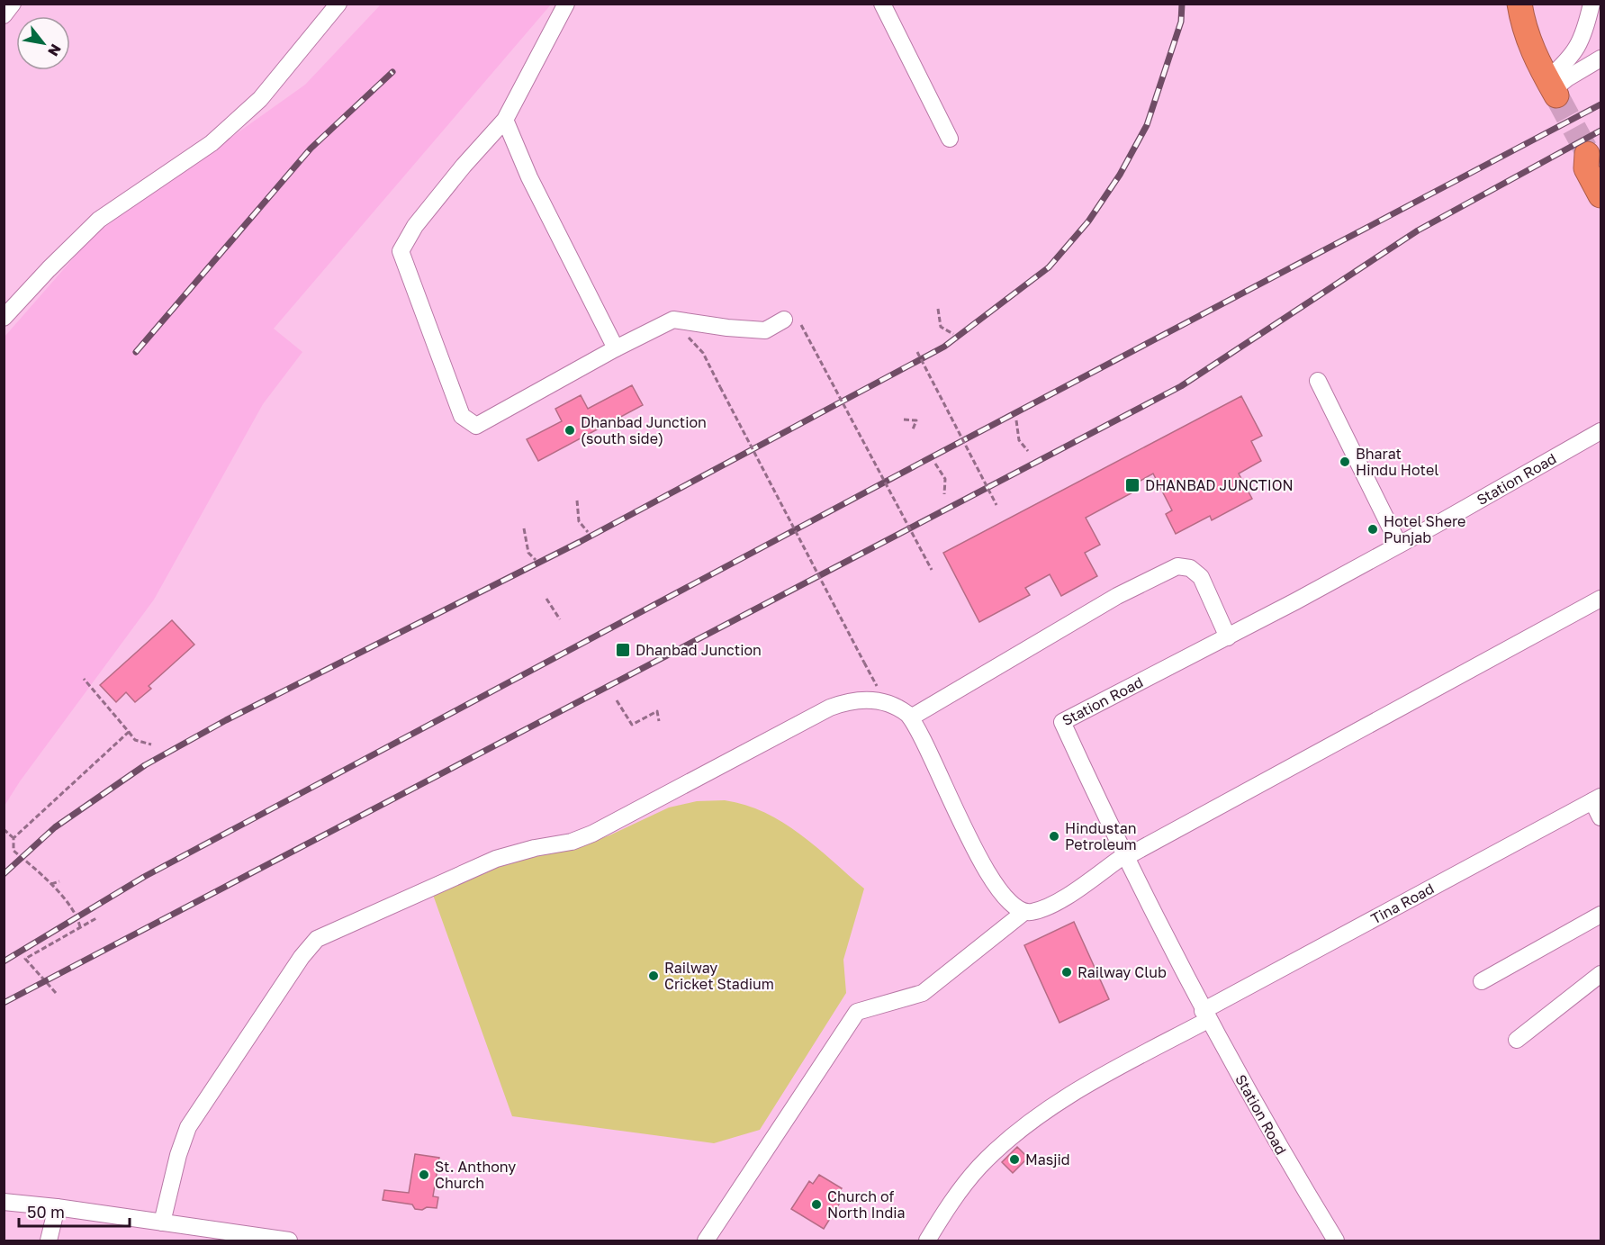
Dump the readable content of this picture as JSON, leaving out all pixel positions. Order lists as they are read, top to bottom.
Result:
{
  "streets": {
    "street": ["Station Road", "Tina Road"]
  },
  "crossings": [
    ["Station Road", "Tina Road"]
  ],
  "places": {
    "other": [
      "Dhanbad Junction (south side)",
      "Bharat Hindu Hotel",
      "Hotel Shere Punjab",
      "Hindustan Petroleum",
      "Railway Club",
      "Railway Cricket Stadium",
      "Masjid",
      "St. Anthony Church",
      "Church of North India"
    ],
    "transit": ["DHANBAD JUNCTION", "Dhanbad Junction"]
  },
  "scale_bar": "50 m",
  "north": "bottom right"
}
